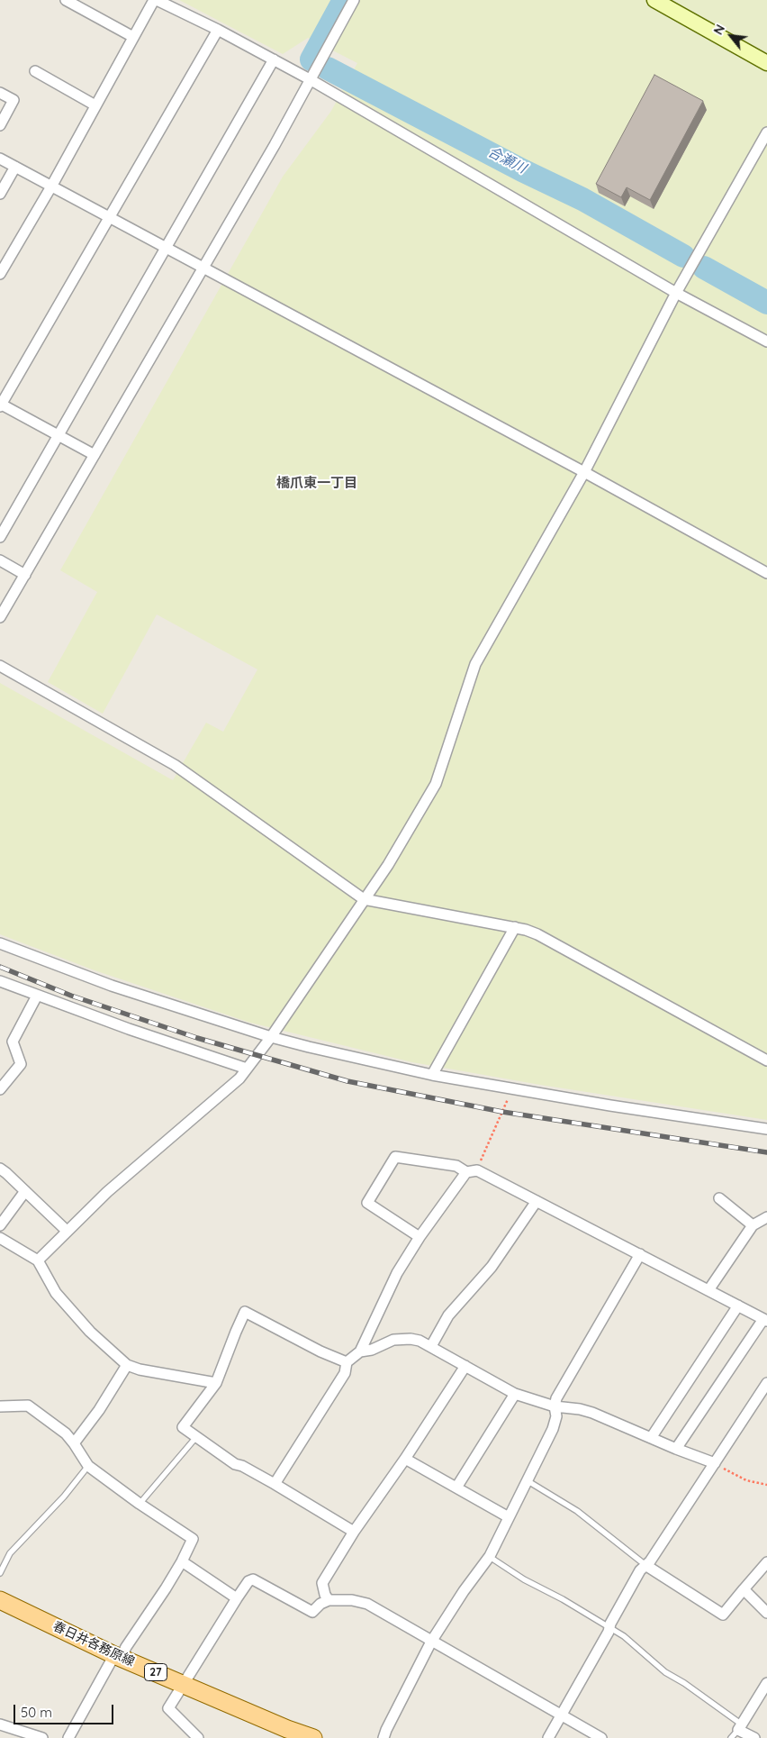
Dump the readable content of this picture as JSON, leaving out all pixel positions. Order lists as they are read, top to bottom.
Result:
{
  "streets": {
    "main road": ["春日井各務原線", "27"]
  },
  "districts": ["橋爪東一丁目"],
  "water": ["合瀬川"],
  "scale_bar": "50 m",
  "north": "top left"
}
